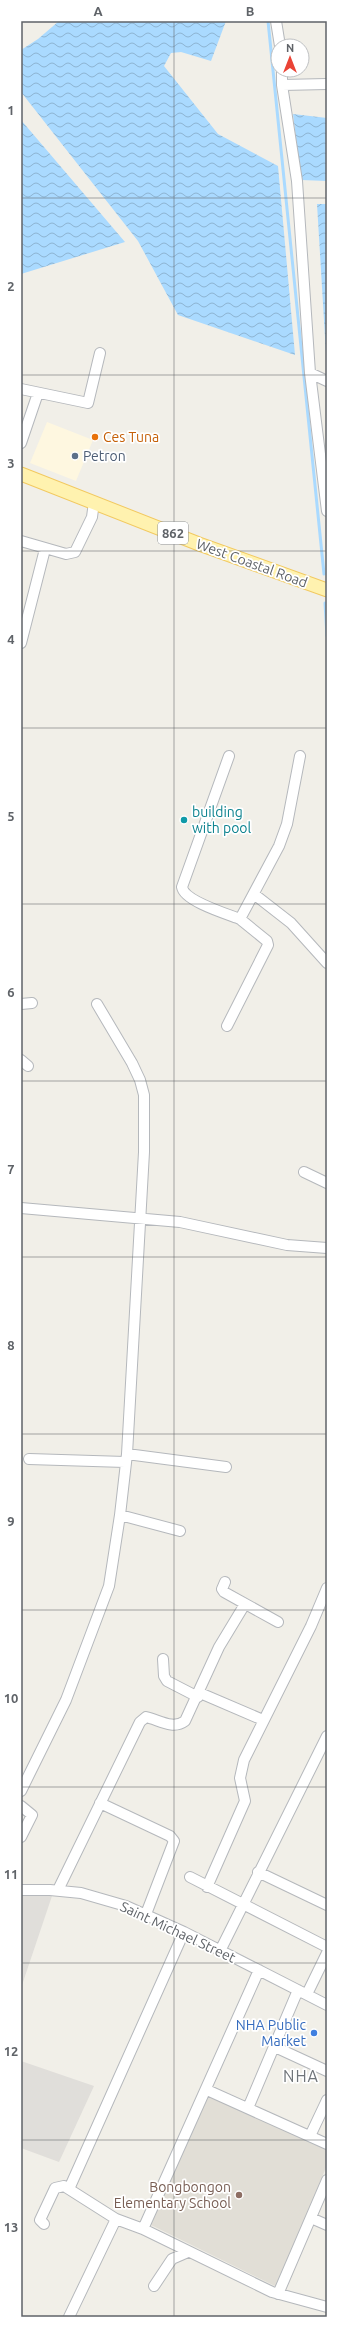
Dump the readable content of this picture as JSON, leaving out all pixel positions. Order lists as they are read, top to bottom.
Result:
{
  "streets": {
    "main road": ["862", "West Coastal Road"],
    "street": ["Saint Michael Street"]
  },
  "districts": ["NHA"],
  "places": [
    "Ces Tuna",
    "Petron",
    "building with pool",
    "NHA Public Market",
    "Bongbongon Elementary School"
  ],
  "north": "top",
  "grid": {
    "columns": ["A", "B"],
    "rows": [
      "1",
      "2",
      "3",
      "4",
      "5",
      "6",
      "7",
      "8",
      "9",
      "10",
      "11",
      "12",
      "13"
    ]
  }
}
